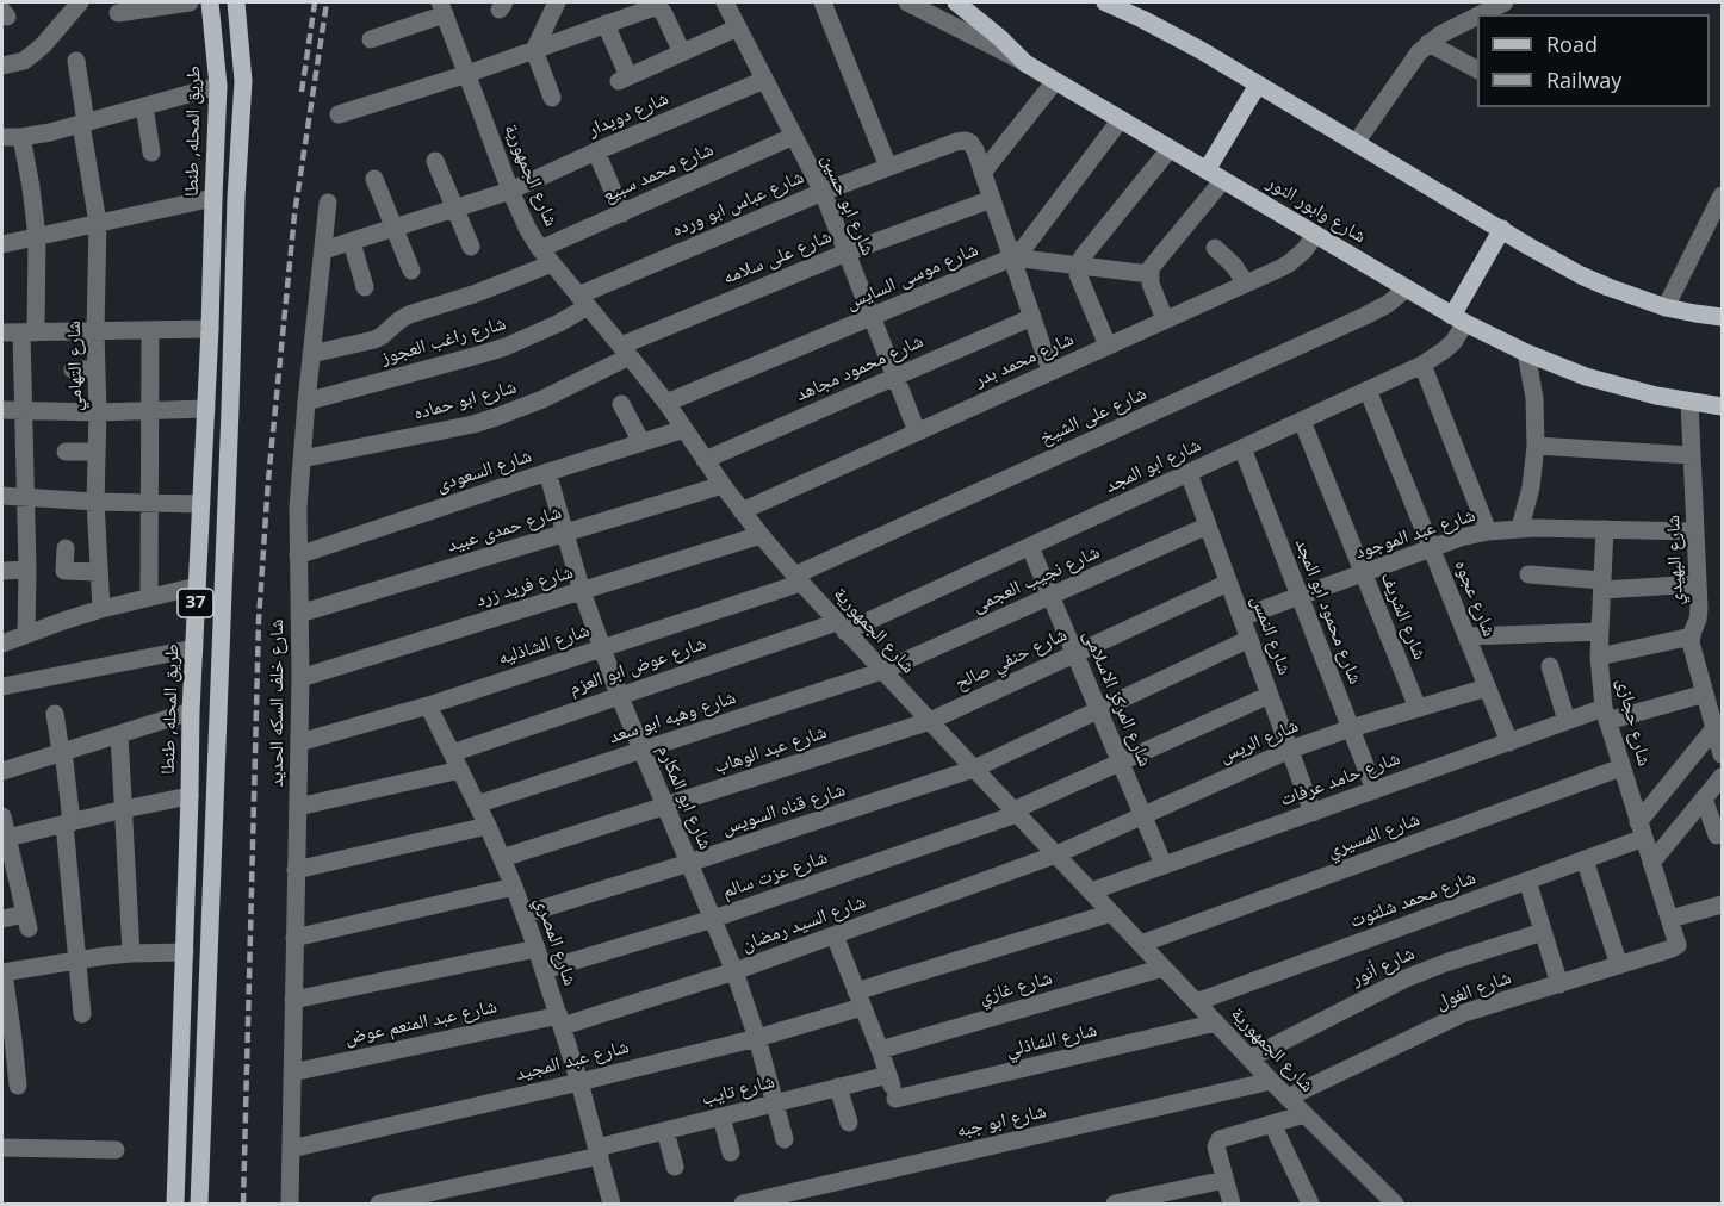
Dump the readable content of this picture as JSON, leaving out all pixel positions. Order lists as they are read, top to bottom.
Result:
{
  "streets": {
    "main road": ["طريق المحله, طنطا", "شارع وابور النور", "37"],
    "street": [
      "شارع دويدار",
      "شارع محمد سبيع",
      "شارع الجمهورية",
      "شارع عباس ابو ورده",
      "شارع ابو حسين",
      "شارع على سلامه",
      "شارع موسى السايس",
      "شارع راغب العجوز",
      "شارع محمد بدر",
      "شارع التهامي",
      "شارع محمود مجاهد",
      "شارع ابو حماده",
      "شارع على الشيخ",
      "شارع ابو المجد",
      "شارع السعودى",
      "شارع حمدى عبيد",
      "شارع عبد الموجود",
      "شارع البهيدي",
      "شارع نجيب العجمى",
      "شارع فريد زرد",
      "شارع عجوه",
      "شارع محمود ابو المجد",
      "شارع الشريف",
      "شارع النمس",
      "شارع الشاذليه",
      "شارع حنفي صالح",
      "شارع عوض ابو العزم",
      "شارع المركز الاسلامى",
      "شارع خلف السكه الحديد",
      "شارع وهبه ابو سعد",
      "شارع حجازى",
      "شارع الريس",
      "شارع عبد الوهاب",
      "شارع حامد عرفات",
      "شارع ابو المكارم",
      "شارع قناه السويس",
      "شارع المسيري",
      "شارع عزت سالم",
      "شارع محمد شلتوت",
      "شارع السيد رمضان",
      "شارع المصري",
      "شارع أنور",
      "شارع غازي",
      "شارع الغول",
      "شارع عبد المنعم عوض",
      "شارع الشاذلي",
      "شارع عبد المجيد",
      "شارع تايب",
      "شارع ابو جبه"
    ]
  },
  "crossings": [
    ["شارع دويدار", "شارع الجمهورية"],
    ["شارع دويدار", "شارع ابو حسين"],
    ["شارع دويدار", "شارع خلف السكه الحديد"],
    ["شارع محمد سبيع", "شارع الجمهورية"],
    ["شارع محمد سبيع", "شارع ابو حسين"],
    ["شارع محمد سبيع", "شارع خلف السكه الحديد"],
    ["شارع الجمهورية", "شارع عباس ابو ورده"],
    ["شارع الجمهورية", "شارع على سلامه"],
    ["شارع الجمهورية", "شارع موسى السايس"],
    ["شارع الجمهورية", "شارع راغب العجوز"],
    ["شارع الجمهورية", "شارع محمد بدر"],
    ["شارع الجمهورية", "شارع محمود مجاهد"],
    ["شارع الجمهورية", "شارع ابو حماده"],
    ["شارع الجمهورية", "شارع على الشيخ"],
    ["شارع الجمهورية", "شارع ابو المجد"],
    ["شارع الجمهورية", "شارع السعودى"],
    ["شارع الجمهورية", "شارع حمدى عبيد"],
    ["شارع الجمهورية", "شارع نجيب العجمى"],
    ["شارع الجمهورية", "شارع فريد زرد"],
    ["شارع الجمهورية", "شارع الشاذليه"],
    ["شارع الجمهورية", "شارع حنفي صالح"],
    ["شارع الجمهورية", "شارع عوض ابو العزم"],
    ["شارع الجمهورية", "شارع وهبه ابو سعد"],
    ["شارع الجمهورية", "شارع الريس"],
    ["شارع الجمهورية", "شارع عبد الوهاب"],
    ["شارع الجمهورية", "شارع حامد عرفات"],
    ["شارع الجمهورية", "شارع قناه السويس"],
    ["شارع الجمهورية", "شارع المسيري"],
    ["شارع الجمهورية", "شارع عزت سالم"],
    ["شارع الجمهورية", "شارع محمد شلتوت"],
    ["شارع الجمهورية", "شارع السيد رمضان"],
    ["شارع الجمهورية", "شارع أنور"],
    ["شارع الجمهورية", "شارع غازي"],
    ["شارع الجمهورية", "شارع الغول"],
    ["شارع الجمهورية", "شارع الشاذلي"],
    ["شارع الجمهورية", "شارع عبد المجيد"],
    ["شارع الجمهورية", "شارع ابو جبه"],
    ["شارع عباس ابو ورده", "شارع ابو حسين"],
    ["شارع عباس ابو ورده", "شارع راغب العجوز"],
    ["شارع ابو حسين", "شارع على سلامه"],
    ["شارع ابو حسين", "شارع موسى السايس"],
    ["شارع ابو حسين", "شارع محمد بدر"],
    ["شارع ابو حسين", "شارع محمود مجاهد"],
    ["شارع وابور النور", "شارع موسى السايس"],
    ["شارع وابور النور", "شارع محمد بدر"],
    ["شارع وابور النور", "شارع على الشيخ"],
    ["شارع وابور النور", "شارع ابو المجد"],
    ["شارع وابور النور", "شارع البهيدي"],
    ["شارع على سلامه", "شارع ابو حماده"],
    ["شارع راغب العجوز", "شارع خلف السكه الحديد"],
    ["شارع ابو حماده", "شارع خلف السكه الحديد"],
    ["شارع على الشيخ", "شارع الشاذليه"],
    ["شارع ابو المجد", "شارع عجوه"],
    ["شارع ابو المجد", "شارع محمود ابو المجد"],
    ["شارع ابو المجد", "شارع الشريف"],
    ["شارع ابو المجد", "شارع النمس"],
    ["شارع ابو المجد", "شارع عوض ابو العزم"],
    ["شارع ابو المجد", "شارع المركز الاسلامى"],
    ["شارع السعودى", "شارع خلف السكه الحديد"],
    ["شارع السعودى", "شارع ابو المكارم"],
    ["شارع حمدى عبيد", "شارع خلف السكه الحديد"],
    ["شارع حمدى عبيد", "شارع ابو المكارم"],
    ["شارع عبد الموجود", "شارع البهيدي"],
    ["شارع عبد الموجود", "شارع عجوه"],
    ["شارع عبد الموجود", "شارع محمود ابو المجد"],
    ["شارع عبد الموجود", "شارع الشريف"],
    ["شارع عبد الموجود", "شارع النمس"],
    ["شارع عبد الموجود", "شارع حجازى"],
    ["شارع البهيدي", "شارع حامد عرفات"],
    ["شارع نجيب العجمى", "شارع النمس"],
    ["شارع نجيب العجمى", "شارع المركز الاسلامى"],
    ["شارع نجيب العجمى", "شارع وهبه ابو سعد"],
    ["شارع فريد زرد", "شارع خلف السكه الحديد"],
    ["شارع فريد زرد", "شارع ابو المكارم"],
    ["شارع عجوه", "شارع الريس"],
    ["شارع عجوه", "شارع حامد عرفات"],
    ["شارع محمود ابو المجد", "شارع الريس"],
    ["شارع محمود ابو المجد", "شارع حامد عرفات"],
    ["شارع الشريف", "شارع الريس"],
    ["شارع النمس", "شارع حنفي صالح"],
    ["شارع النمس", "شارع الريس"],
    ["شارع النمس", "شارع حامد عرفات"],
    ["شارع النمس", "شارع قناه السويس"],
    ["شارع النمس", "شارع عزت سالم"],
    ["شارع الشاذليه", "شارع خلف السكه الحديد"],
    ["شارع الشاذليه", "شارع ابو المكارم"],
    ["شارع الشاذليه", "شارع المصري"],
    ["شارع حنفي صالح", "شارع المركز الاسلامى"],
    ["شارع حنفي صالح", "شارع عبد الوهاب"],
    ["شارع عوض ابو العزم", "شارع ابو المكارم"],
    ["شارع عوض ابو العزم", "شارع المصري"],
    ["شارع المركز الاسلامى", "شارع الريس"],
    ["شارع المركز الاسلامى", "شارع حامد عرفات"],
    ["شارع المركز الاسلامى", "شارع قناه السويس"],
    ["شارع المركز الاسلامى", "شارع عزت سالم"],
    ["شارع خلف السكه الحديد", "شارع عبد المنعم عوض"],
    ["شارع خلف السكه الحديد", "شارع عبد المجيد"],
    ["شارع وهبه ابو سعد", "شارع ابو المكارم"],
    ["شارع وهبه ابو سعد", "شارع المصري"],
    ["شارع حجازى", "شارع حامد عرفات"],
    ["شارع حجازى", "شارع المسيري"],
    ["شارع حجازى", "شارع محمد شلتوت"],
    ["شارع حجازى", "شارع الغول"],
    ["شارع الريس", "شارع السيد رمضان"],
    ["شارع عبد الوهاب", "شارع ابو المكارم"],
    ["شارع عبد الوهاب", "شارع المصري"],
    ["شارع ابو المكارم", "شارع قناه السويس"],
    ["شارع ابو المكارم", "شارع عزت سالم"],
    ["شارع ابو المكارم", "شارع السيد رمضان"],
    ["شارع ابو المكارم", "شارع عبد المجيد"],
    ["شارع ابو المكارم", "شارع تايب"],
    ["شارع قناه السويس", "شارع المصري"],
    ["شارع عزت سالم", "شارع المصري"],
    ["شارع السيد رمضان", "شارع المصري"],
    ["شارع السيد رمضان", "شارع عبد المنعم عوض"],
    ["شارع المصري", "شارع عبد المنعم عوض"],
    ["شارع المصري", "شارع عبد المجيد"],
    ["شارع المصري", "شارع تايب"],
    ["شارع الشاذلي", "شارع تايب"]
  ],
  "legend": ["Road", "Railway"]
}
